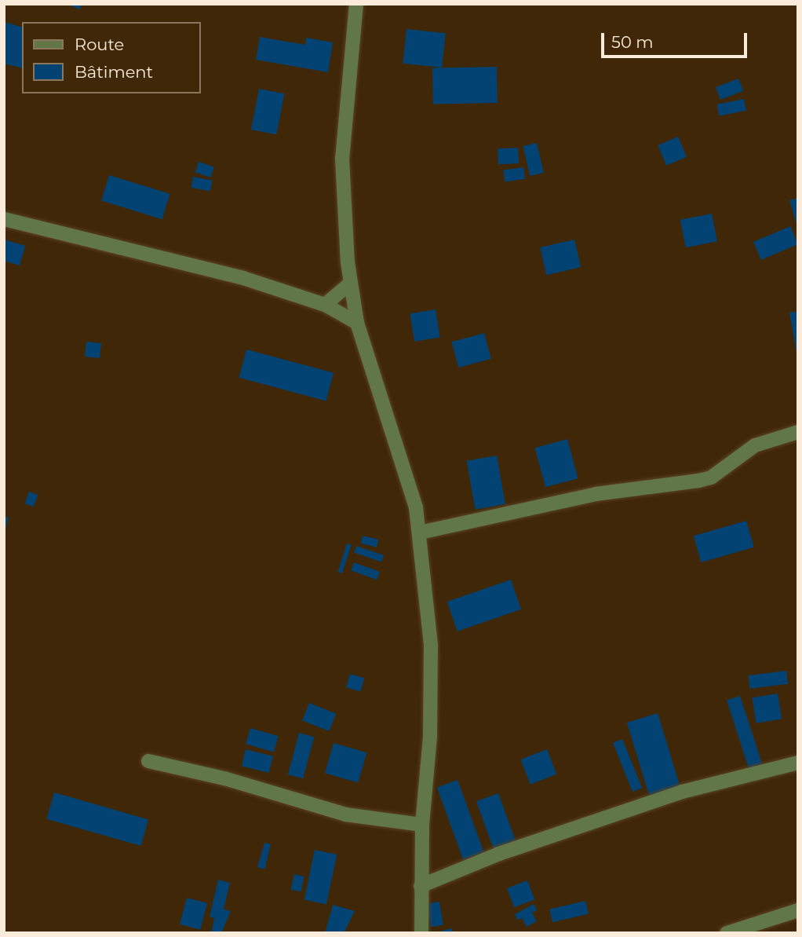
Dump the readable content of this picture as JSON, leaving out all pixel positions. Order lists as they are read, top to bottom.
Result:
{
  "legend": ["Route", "Bâtiment"],
  "scale_bar": "50 m"
}
